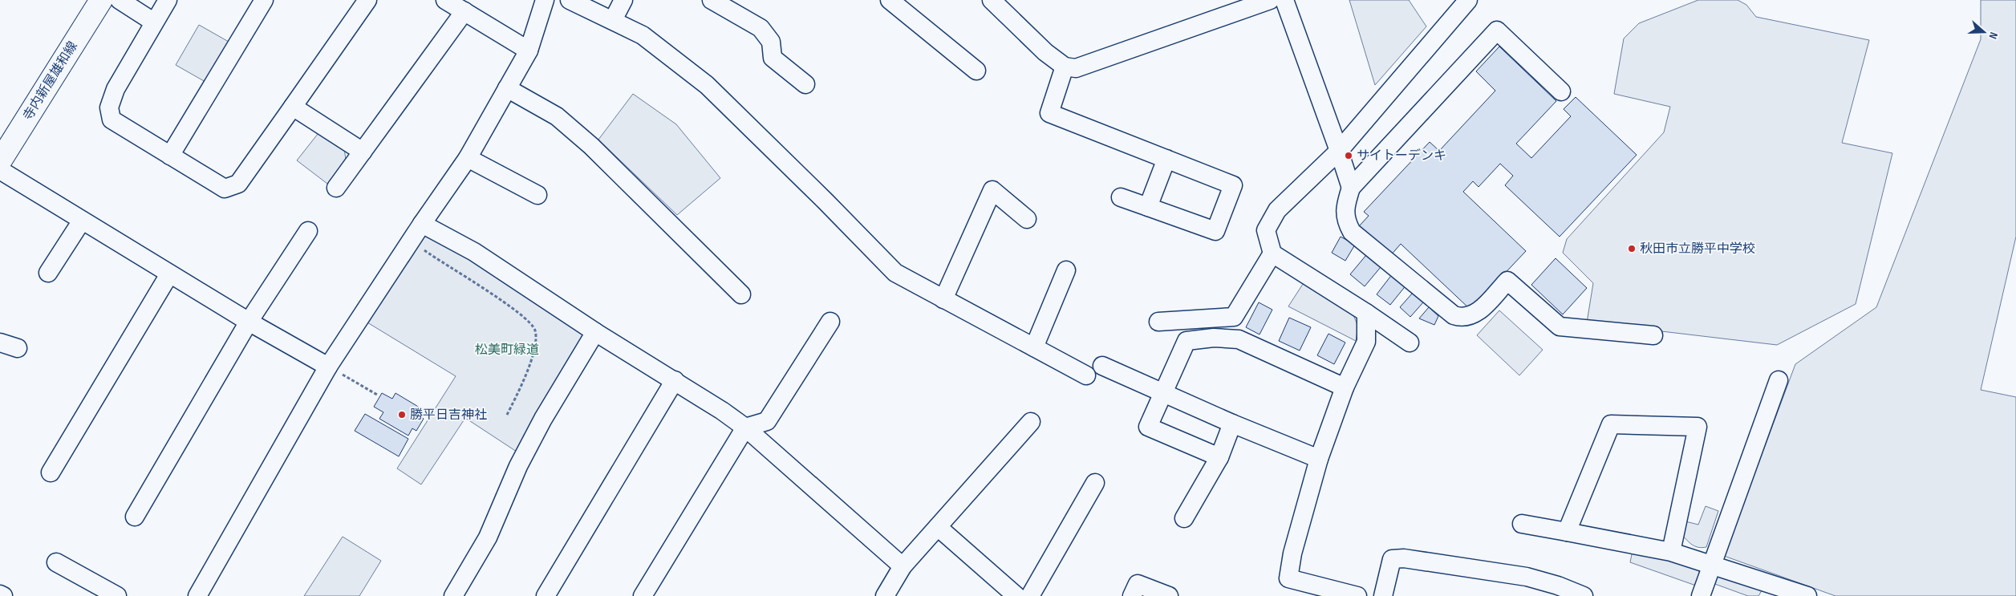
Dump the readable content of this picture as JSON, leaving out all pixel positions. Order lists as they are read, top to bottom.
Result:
{
  "streets": {
    "main road": ["寺内新屋雄和線"]
  },
  "parks": ["松美町緑道"],
  "places": ["サイトーデンキ", "秋田市立勝平中学校", "勝平日吉神社"],
  "north": "right"
}
